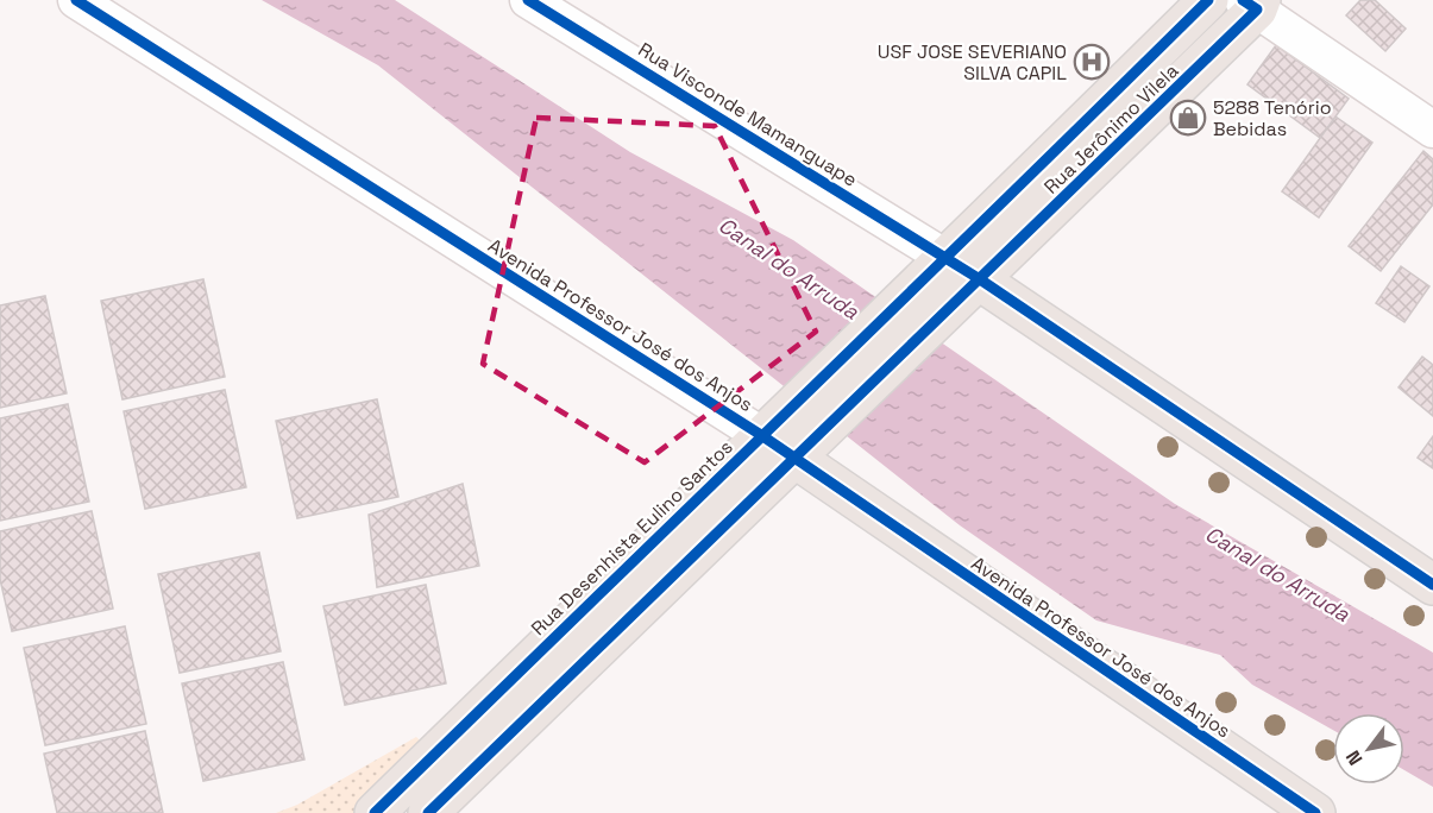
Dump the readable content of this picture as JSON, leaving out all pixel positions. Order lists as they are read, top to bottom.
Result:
{
  "streets": {
    "main road": ["Rua Jerônimo Vilela", "Avenida Professor José dos Anjos", "Rua Desenhista Eulino Santos"],
    "street": ["Rua Visconde Mamanguape"]
  },
  "crossings": [
    ["Rua Visconde Mamanguape", "Rua Jerônimo Vilela"],
    ["Rua Visconde Mamanguape", "Rua Desenhista Eulino Santos"],
    ["Rua Jerônimo Vilela", "Rua Desenhista Eulino Santos"],
    ["Avenida Professor José dos Anjos", "Rua Desenhista Eulino Santos"]
  ],
  "water": ["Canal do Arruda"],
  "places": {
    "hospital": ["USF JOSE SEVERIANO SILVA CAPIL"],
    "shop": ["5288 Tenório Bebidas"]
  },
  "north": "bottom left"
}
